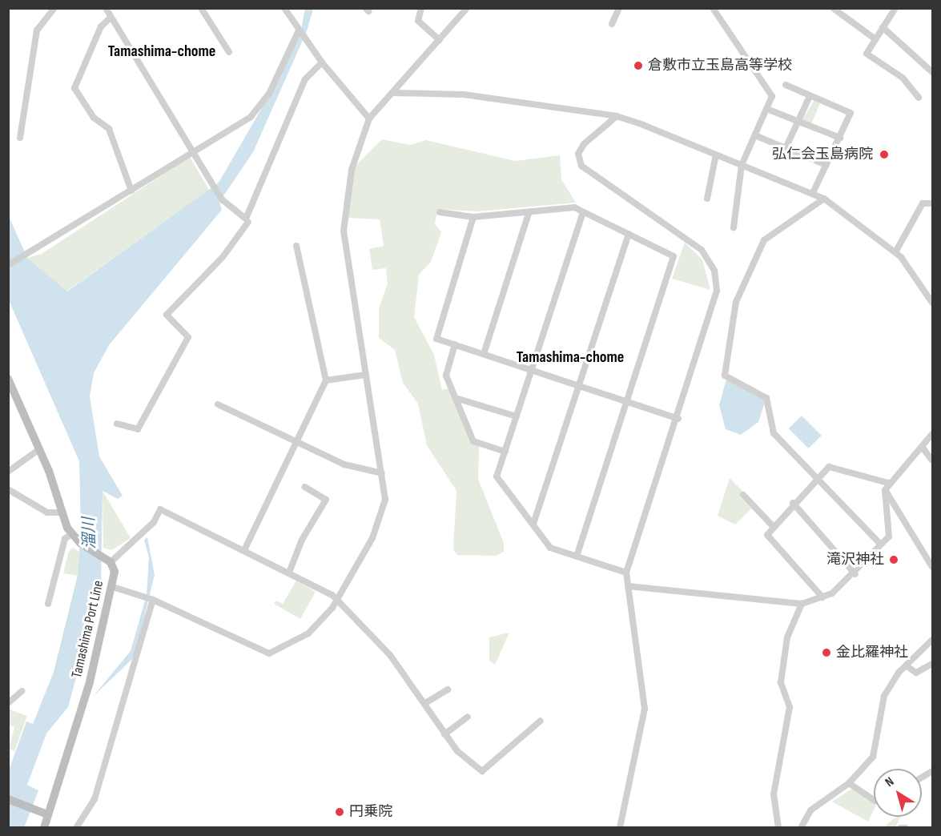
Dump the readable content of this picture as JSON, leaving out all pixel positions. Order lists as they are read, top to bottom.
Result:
{
  "streets": {
    "main road": ["Tamashima Port Line"]
  },
  "districts": ["Tamashima-chome", "Tamashima-chome"],
  "water": ["溜川"],
  "places": [
    "倉敷市立玉島高等学校",
    "弘仁会玉島病院",
    "滝沢神社",
    "金比羅神社",
    "円乗院"
  ],
  "north": "top left"
}
